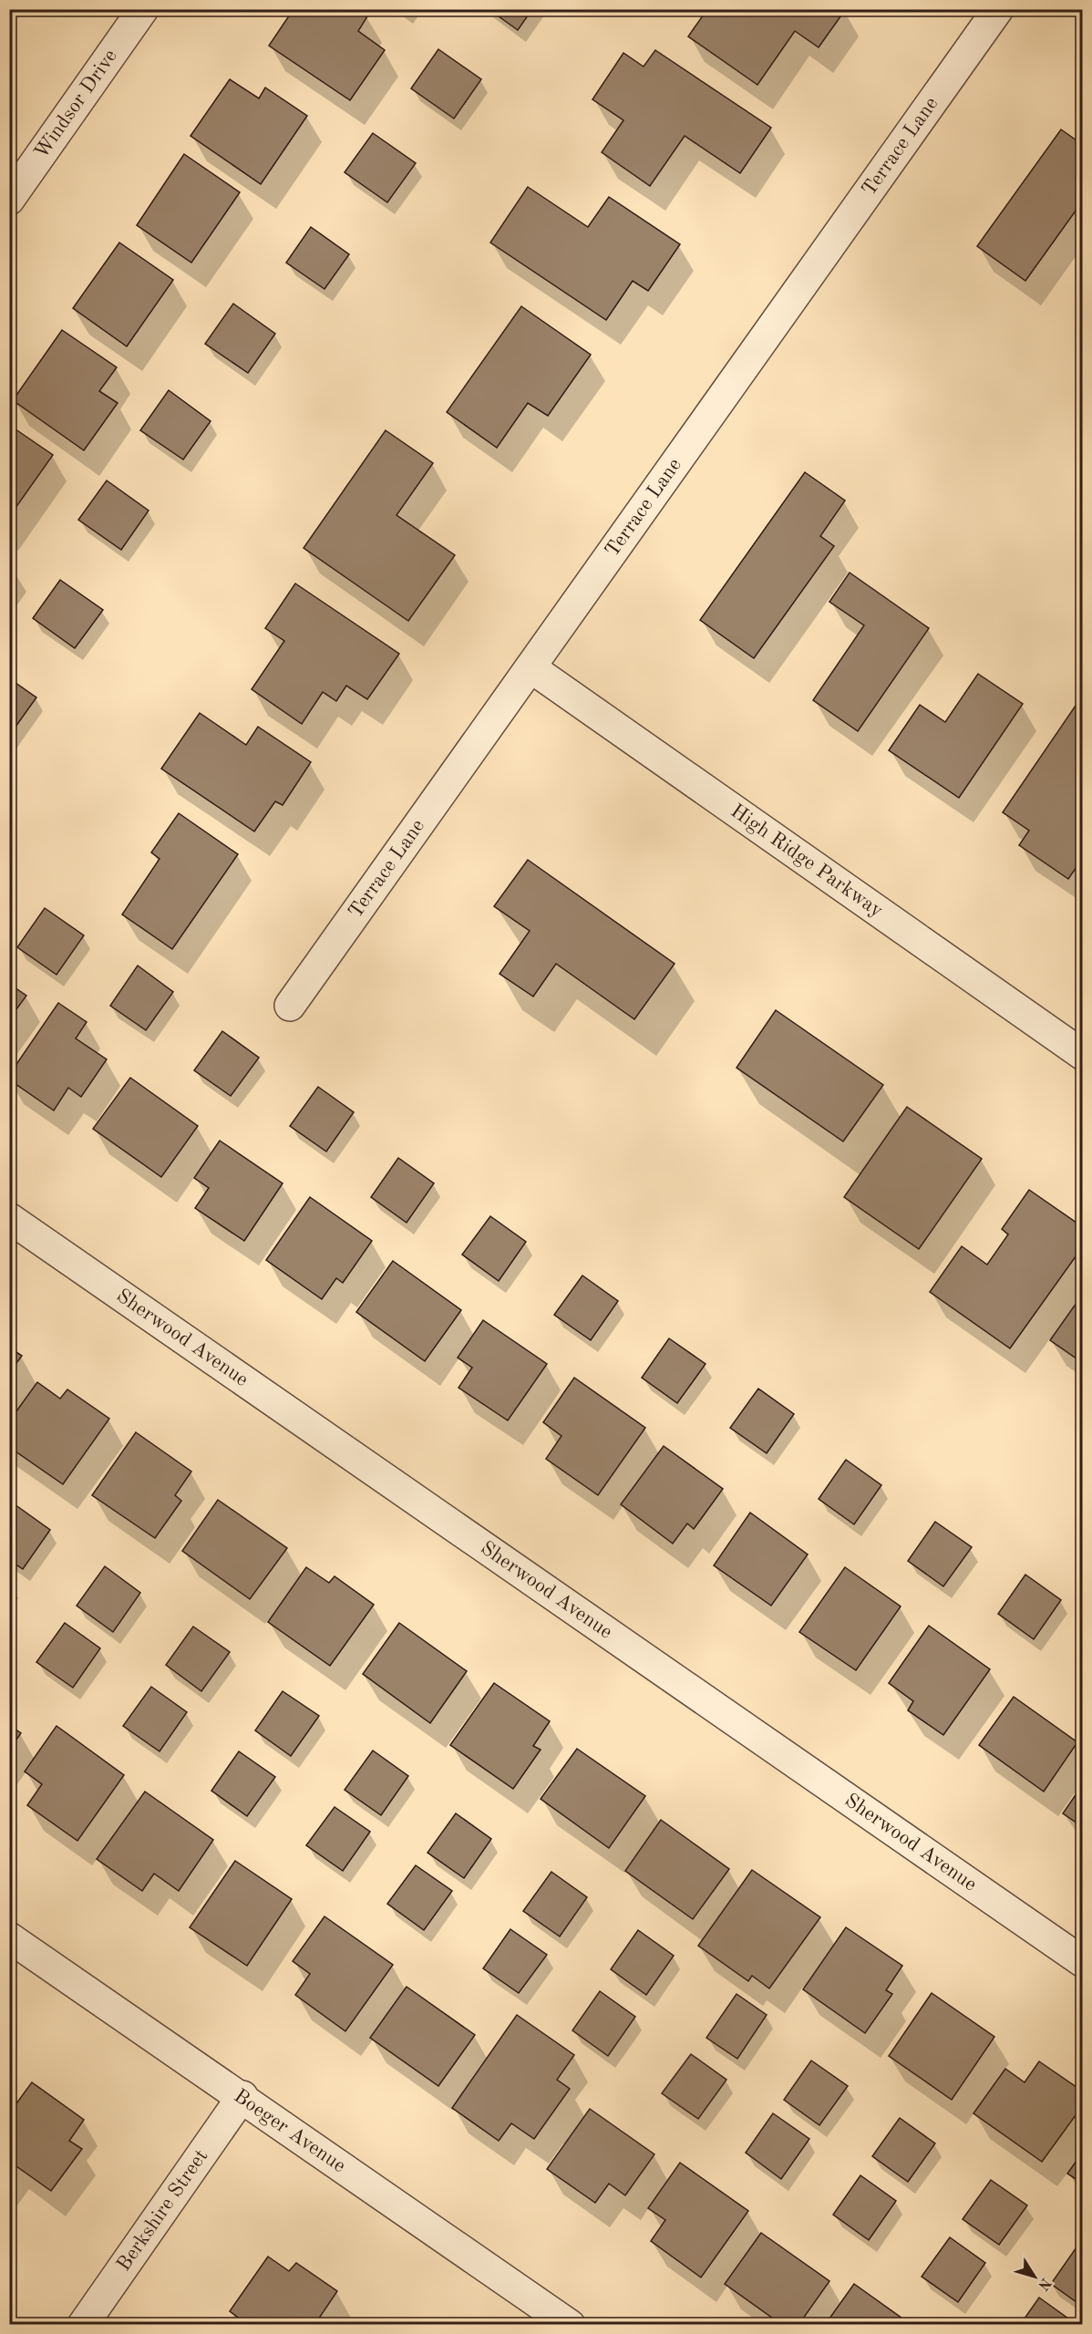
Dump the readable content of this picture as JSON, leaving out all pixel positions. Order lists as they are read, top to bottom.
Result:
{
  "streets": {
    "street": [
      "Windsor Drive",
      "Terrace Lane",
      "High Ridge Parkway",
      "Sherwood Avenue",
      "Boeger Avenue",
      "Berkshire Street"
    ]
  },
  "crossings": [
    ["Terrace Lane", "High Ridge Parkway"],
    ["Boeger Avenue", "Berkshire Street"]
  ],
  "north": "bottom right"
}
